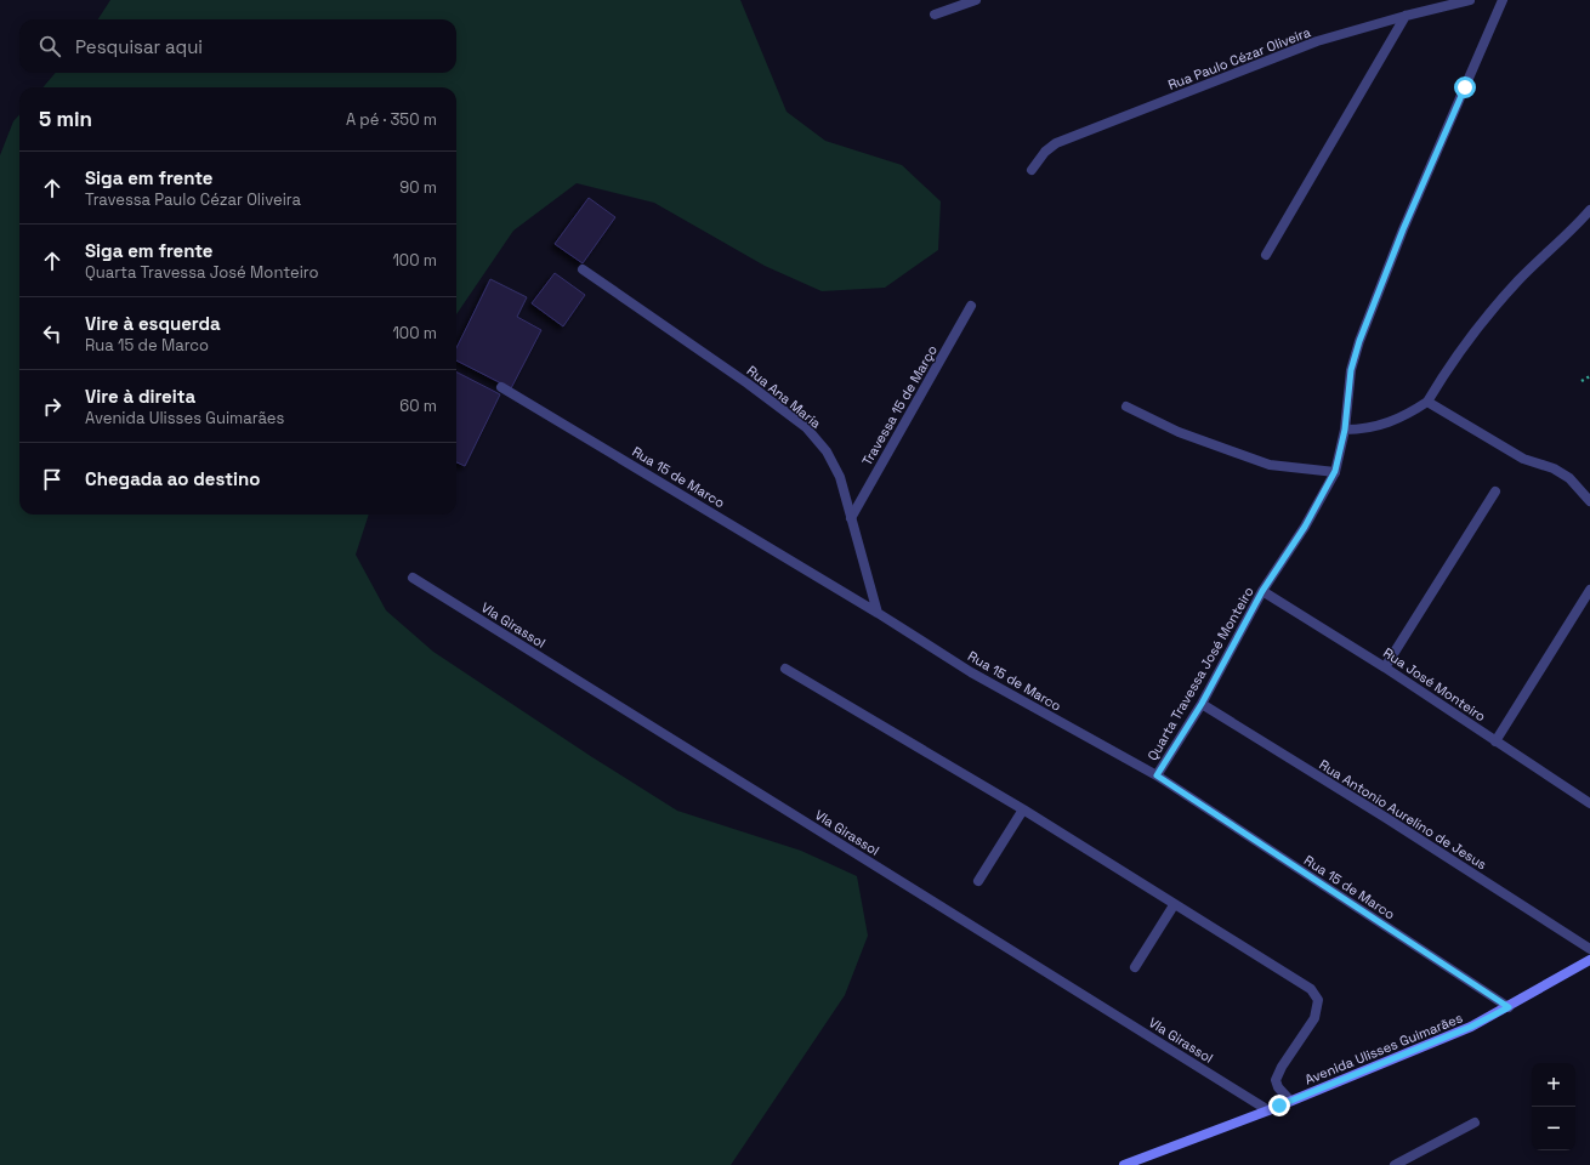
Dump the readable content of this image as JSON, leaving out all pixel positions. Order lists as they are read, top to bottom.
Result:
{
  "streets": {
    "main road": ["Avenida Ulisses Guimarães"],
    "street": [
      "Rua Paulo Cézar Oliveira",
      "Rua Ana Maria",
      "Travessa 15 de Março",
      "Rua 15 de Marco",
      "VIa Girassol",
      "Quarta Travessa José Monteiro",
      "Rua José Monteiro",
      "Rua Antonio Aurelino de Jesus"
    ]
  },
  "crossings": [
    ["Rua Ana Maria", "Travessa 15 de Março"],
    ["Rua Ana Maria", "Rua 15 de Marco"],
    ["Rua 15 de Marco", "Quarta Travessa José Monteiro"],
    ["Rua 15 de Marco", "Avenida Ulisses Guimarães"],
    ["VIa Girassol", "Avenida Ulisses Guimarães"],
    ["Quarta Travessa José Monteiro", "Rua José Monteiro"],
    ["Quarta Travessa José Monteiro", "Rua Antonio Aurelino de Jesus"]
  ],
  "page": {
    "search": "Pesquisar aqui",
    "heading": ["5 min", "A pé · 350 m"],
    "list": [
      ["Siga em frente", "Travessa Paulo Cézar Oliveira", "90 m"],
      ["Siga em frente", "Quarta Travessa José Monteiro", "100 m"],
      ["Vire à esquerda", "Rua 15 de Marco", "100 m"],
      ["Vire à direita", "Avenida Ulisses Guimarães", "60 m"],
      "Chegada ao destino"
    ],
    "map_buttons": ["+", "−"]
  }
}
